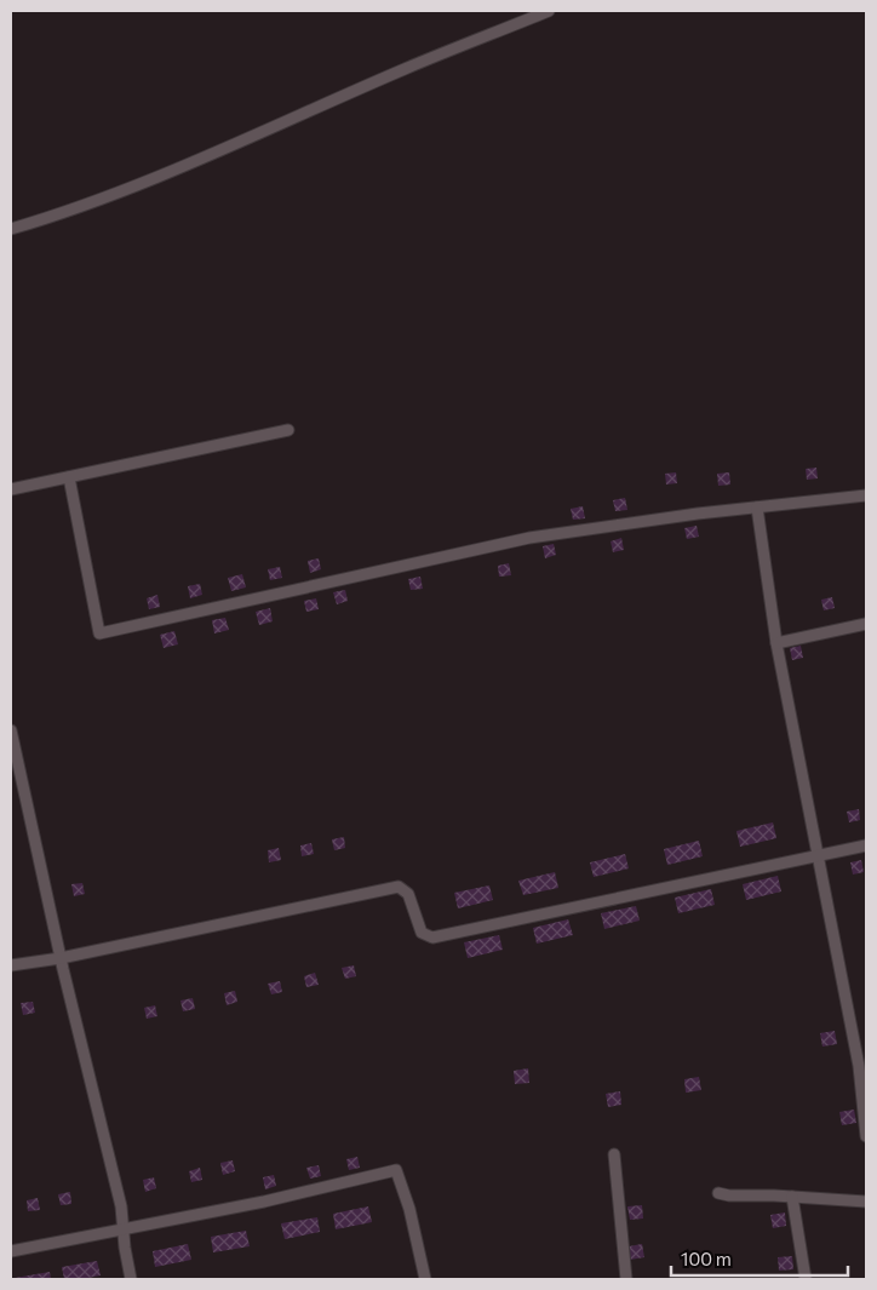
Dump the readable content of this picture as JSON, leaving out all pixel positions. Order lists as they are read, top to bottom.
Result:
{
  "scale_bar": "100 m"
}
